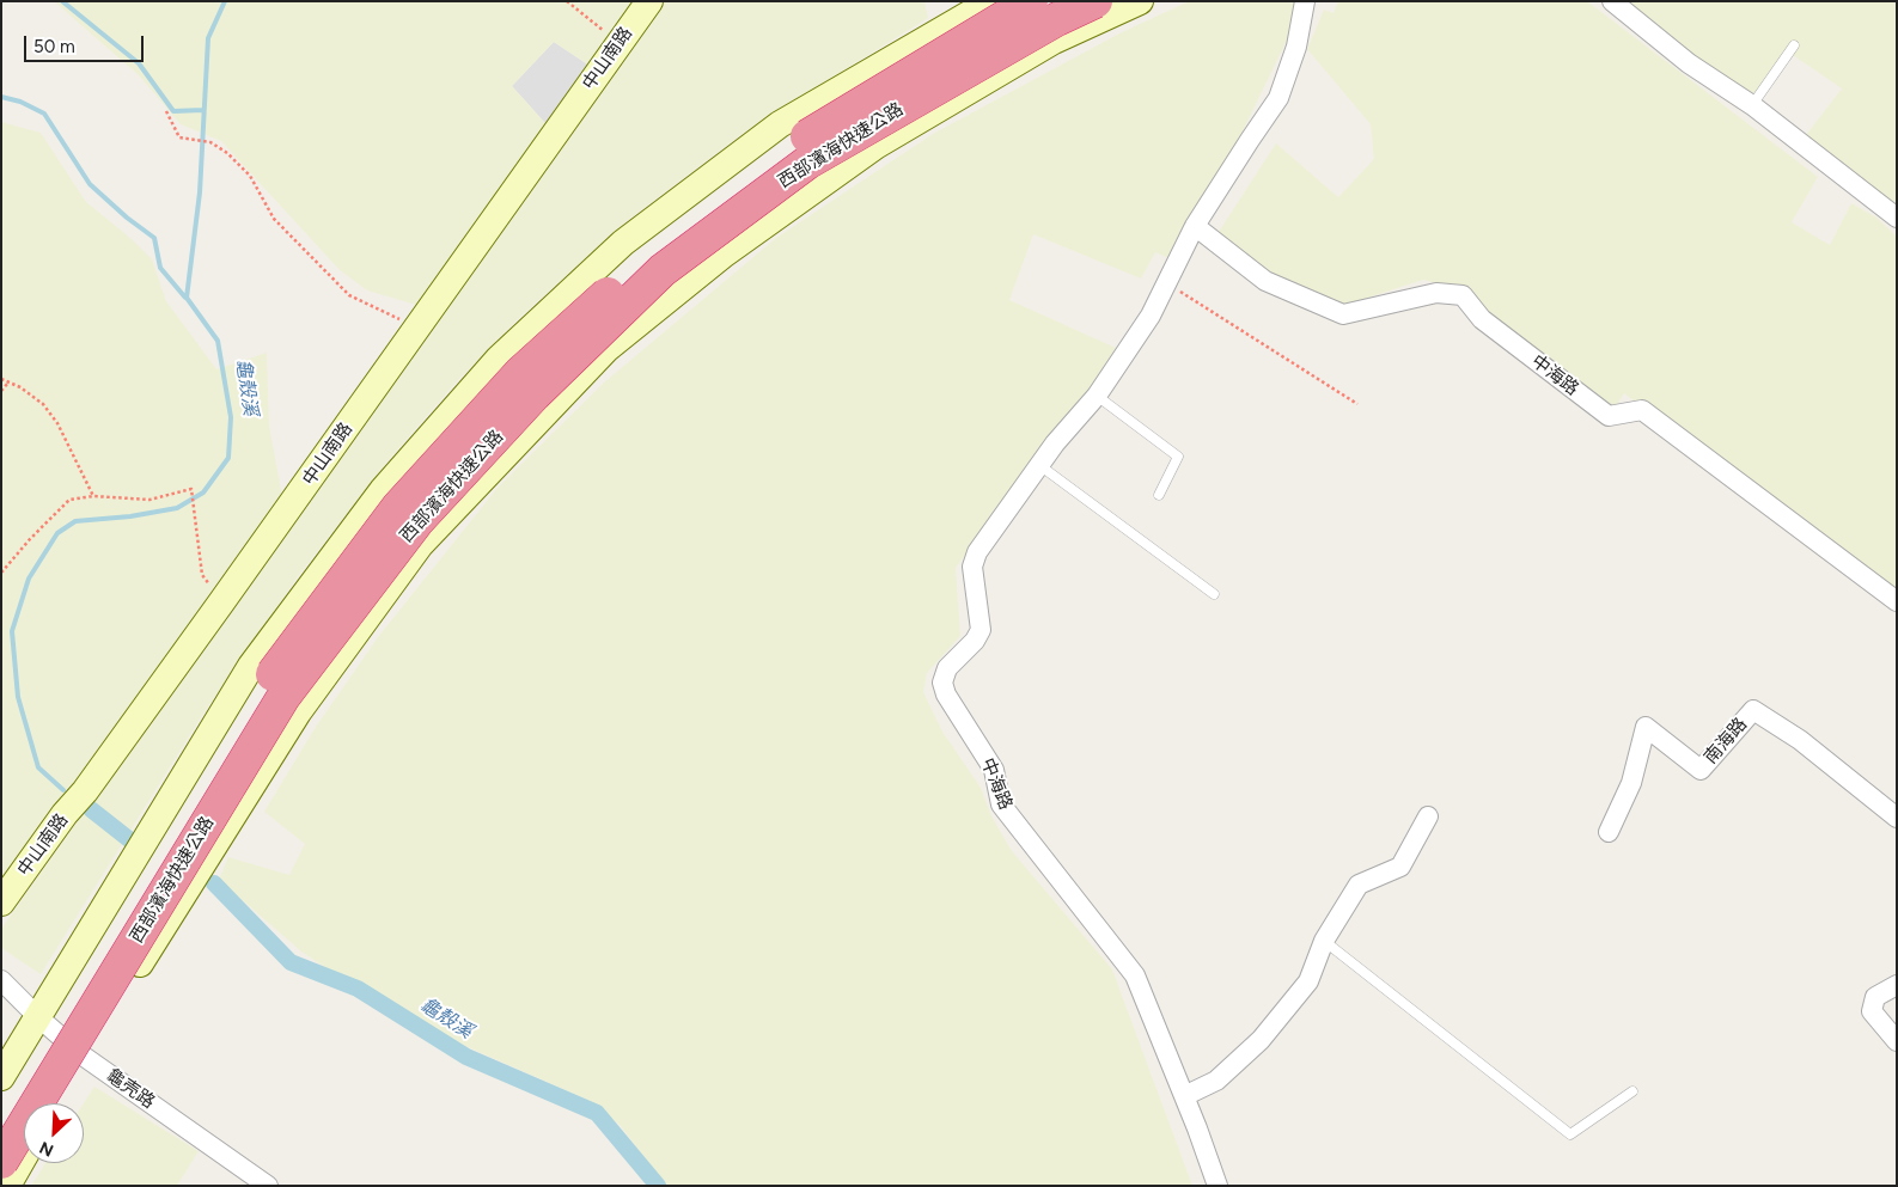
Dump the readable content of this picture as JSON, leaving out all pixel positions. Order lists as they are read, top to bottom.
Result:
{
  "streets": {
    "highway": ["西部濱海快速公路"],
    "street": [
      "中山南路",
      "中海路",
      "南海路",
      "龜壳路"
    ]
  },
  "water": ["龜殼溪"],
  "scale_bar": "50 m",
  "north": "bottom left"
}
